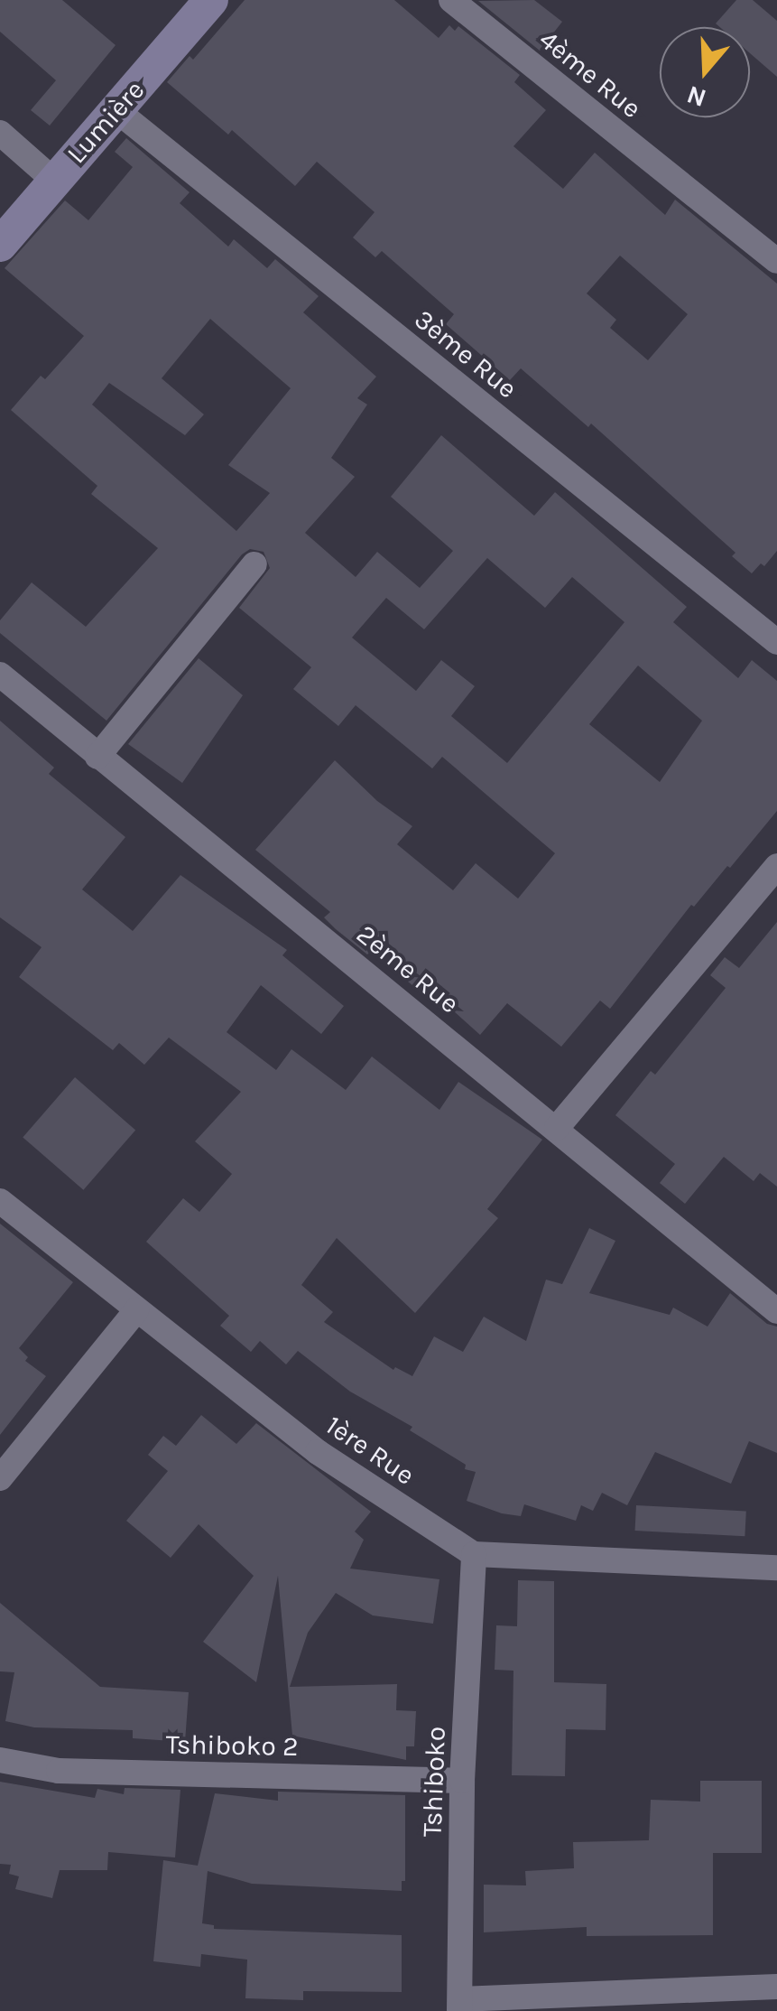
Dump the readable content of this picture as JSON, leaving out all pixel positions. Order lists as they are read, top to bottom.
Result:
{
  "streets": {
    "street": [
      "4ème Rue",
      "Lumière",
      "3ème Rue",
      "2ème Rue",
      "1ère Rue",
      "Tshiboko 2",
      "Tshiboko"
    ]
  },
  "crossings": [
    ["Lumière", "3ème Rue"],
    ["1ère Rue", "Tshiboko"],
    ["Tshiboko 2", "Tshiboko"]
  ],
  "north": "bottom"
}
